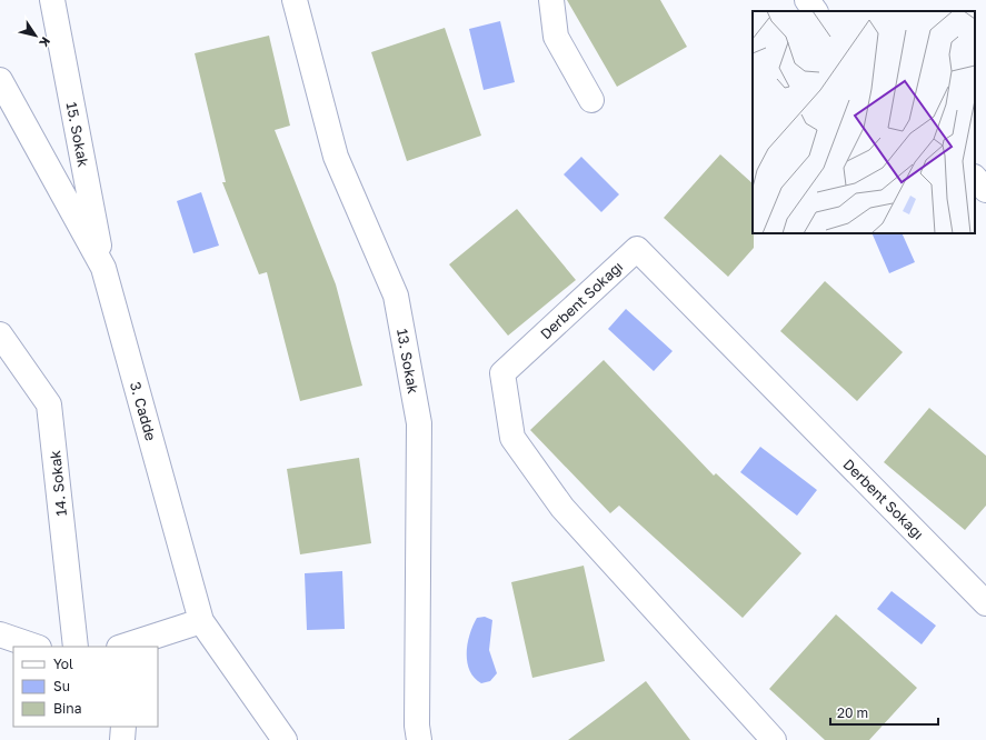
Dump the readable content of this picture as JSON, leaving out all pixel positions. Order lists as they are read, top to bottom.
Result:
{
  "streets": {
    "street": [
      "15. Sokak",
      "Derbent Sokağı",
      "13. Sokak",
      "3. Cadde",
      "14. Sokak"
    ]
  },
  "crossings": [
    ["15. Sokak", "3. Cadde"]
  ],
  "legend": ["Yol", "Su", "Bina"],
  "scale_bar": "20 m",
  "north": "bottom right"
}
